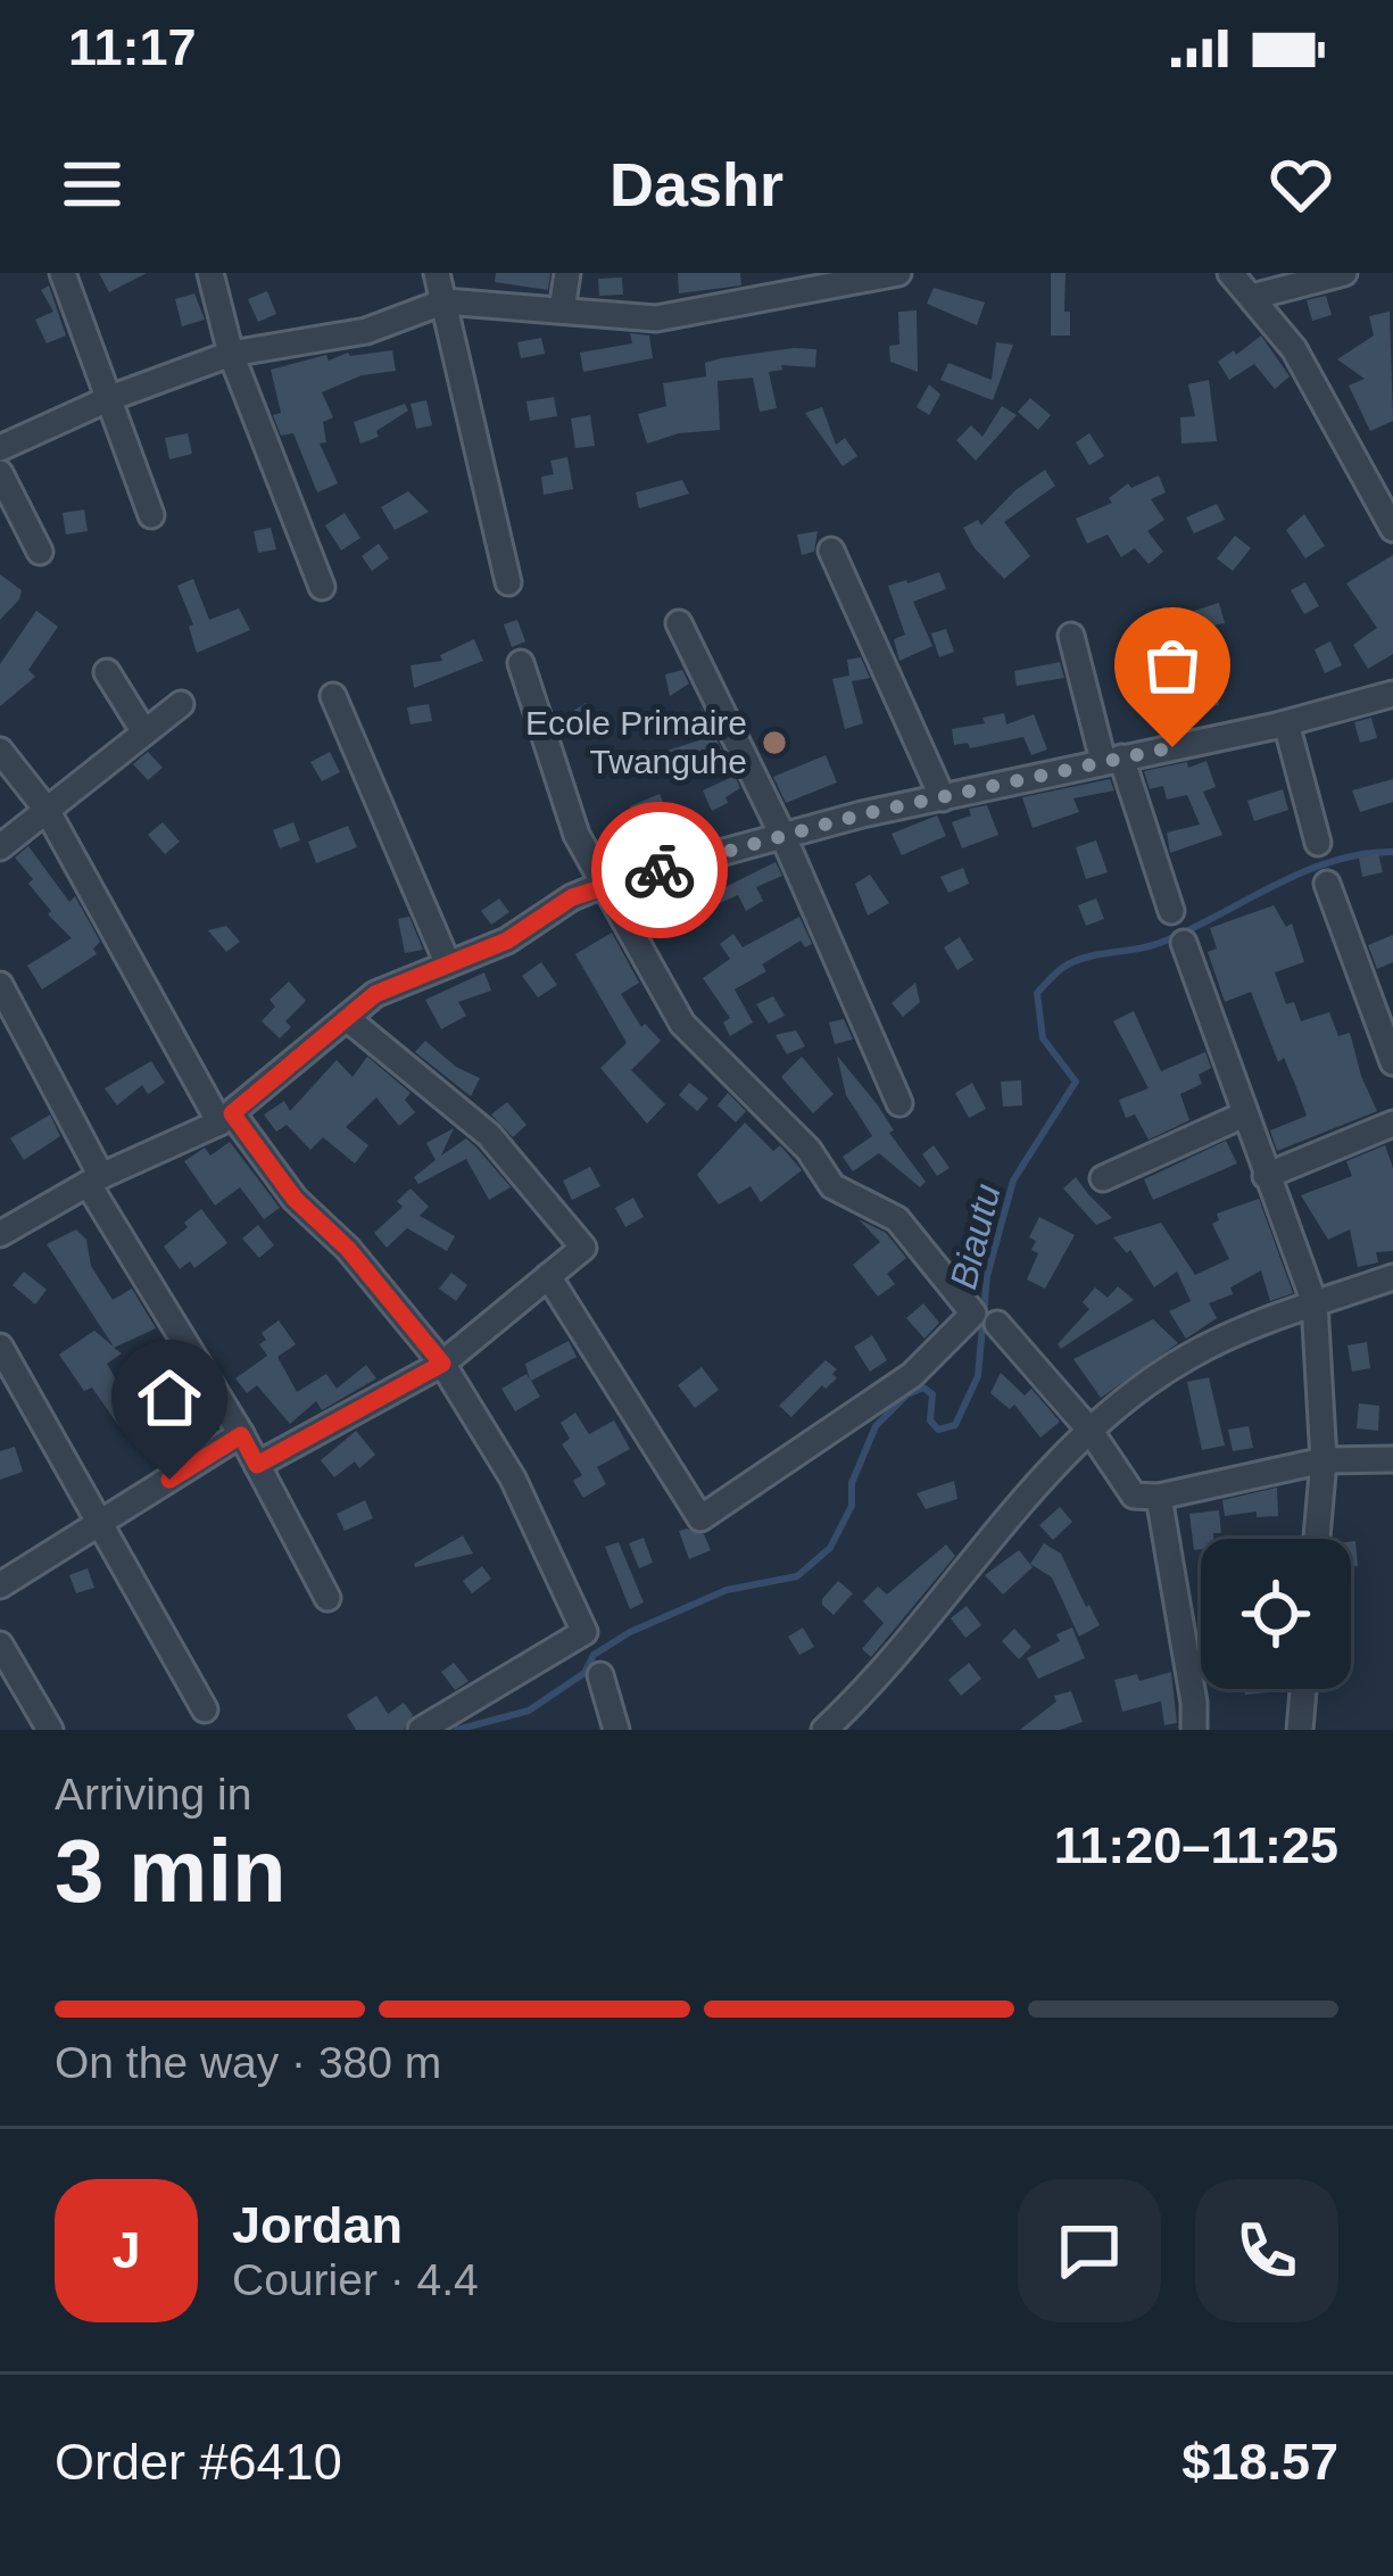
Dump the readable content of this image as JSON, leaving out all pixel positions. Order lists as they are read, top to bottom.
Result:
{
  "water": ["Biautu"],
  "places": ["Ecole Primaire Twanguhe"],
  "page": {
    "status": "11:17",
    "header": "Dashr",
    "heading": ["3 min", "Arriving in", "11:20–11:25"],
    "panel": [
      "Jordan",
      "Courier · 4.4",
      "Order #6410",
      "$18.57"
    ],
    "bar": "On the way · 380 m",
    "round": "J"
  }
}
